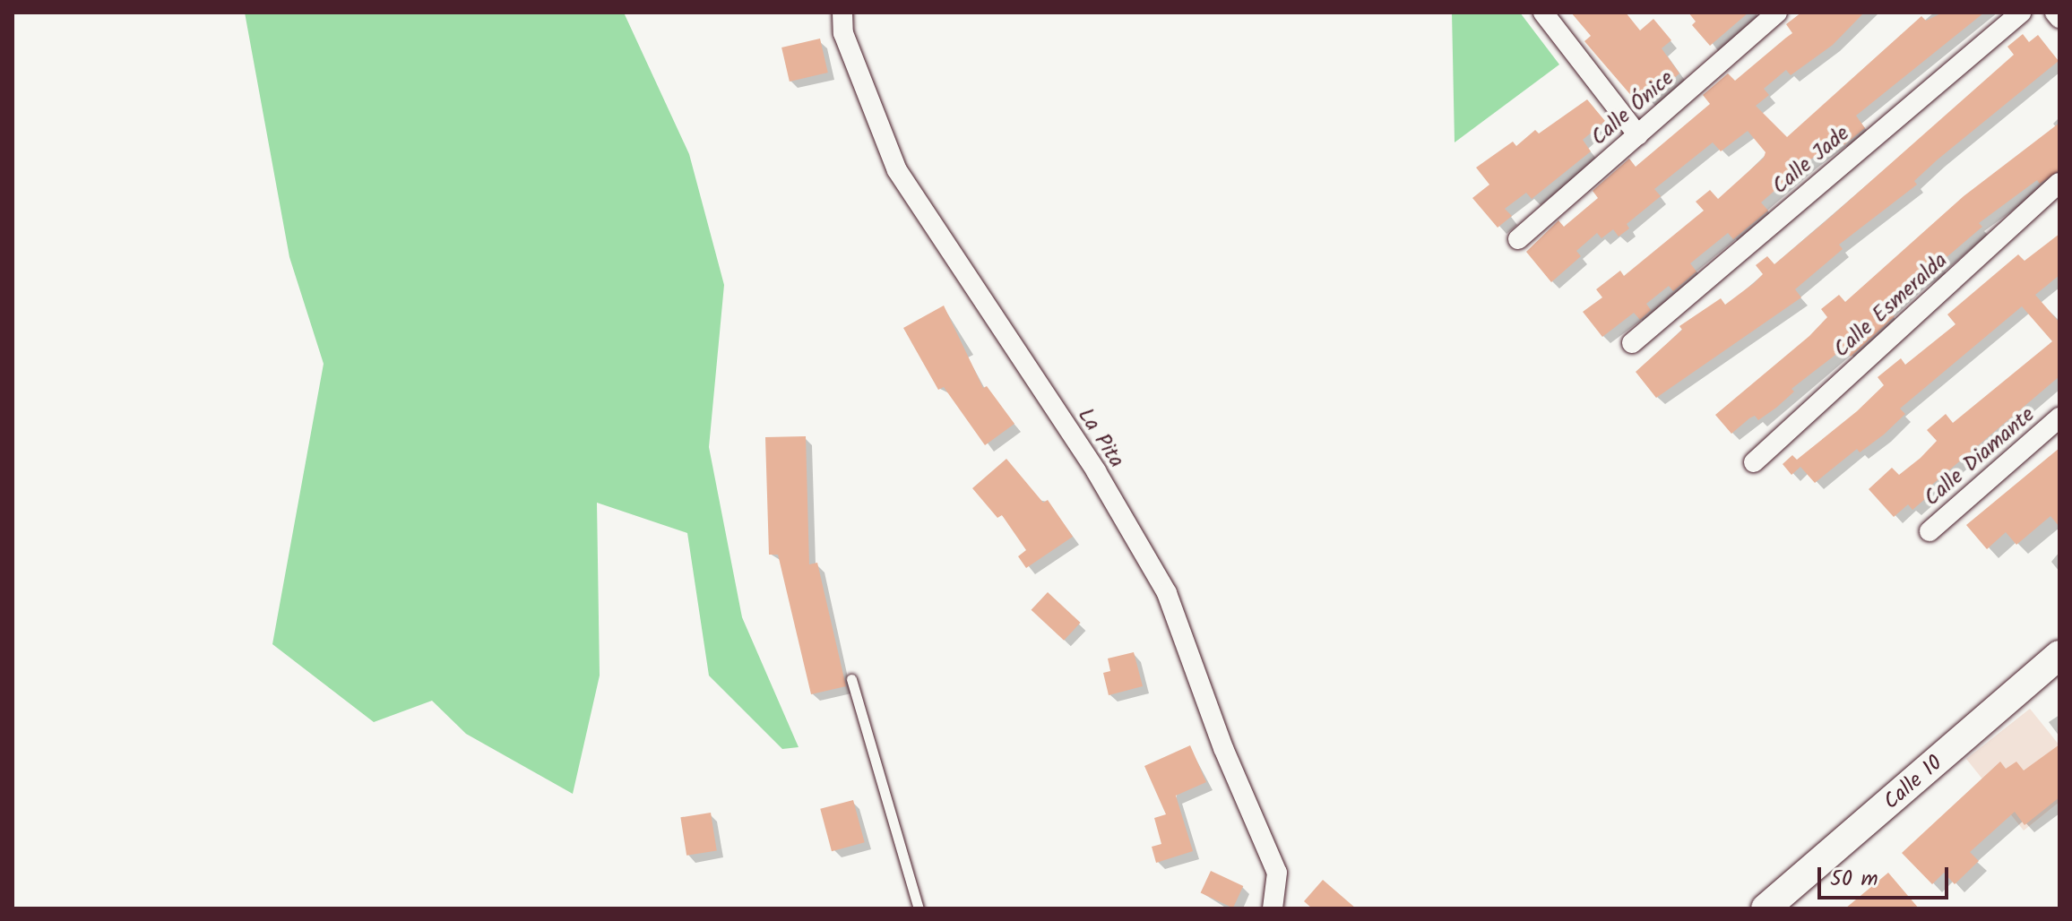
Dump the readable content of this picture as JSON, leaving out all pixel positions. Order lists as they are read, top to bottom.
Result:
{
  "streets": {
    "main road": ["Calle 10"],
    "street": [
      "Calle Ónice",
      "Calle Jade",
      "Calle Esmeralda",
      "La Pita",
      "Calle Diamante"
    ]
  },
  "scale_bar": "50 m"
}
